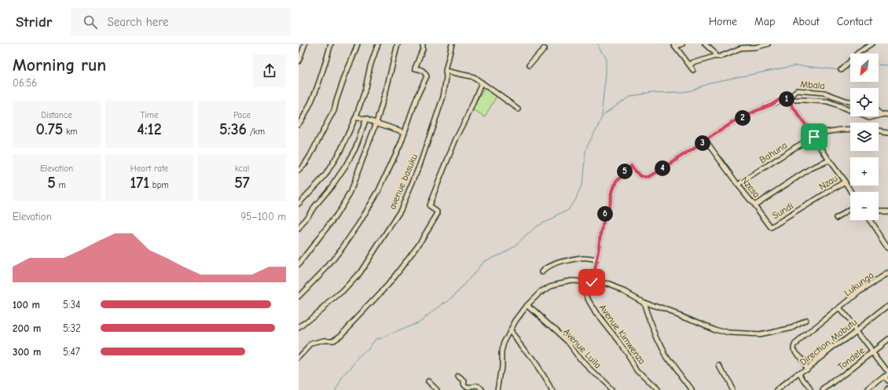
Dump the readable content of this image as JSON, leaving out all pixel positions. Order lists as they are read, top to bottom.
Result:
{
  "streets": {
    "street": [
      "Mbala",
      "Bahuna",
      "avenue basuku",
      "Nzau",
      "Nzesa",
      "Sundi",
      "Lukunga",
      "Avenue Kimwenza",
      "Direction Mobutu",
      "Avenue Luila",
      "Tondele"
    ]
  },
  "crossings": [
    ["Mbala", "Nzesa"],
    ["Bahuna", "Nzesa"],
    ["Nzau", "Sundi"],
    ["Nzesa", "Sundi"],
    ["Lukunga", "Direction Mobutu"]
  ],
  "north": "bottom left",
  "page": {
    "header": "Stridr",
    "search": "Search here",
    "nav": [
      "Home",
      "Map",
      "About",
      "Contact"
    ],
    "heading": ["Morning run", "06:56"],
    "map_buttons": ["+", "−"],
    "pins": [
      "1",
      "2",
      "3",
      "4",
      "5",
      "6"
    ],
    "stats": [
      ["Distance", "0.75 km"],
      ["Time", "4:12"],
      ["Pace", "5:36 /km"],
      ["Elevation", "5 m"],
      ["Heart rate", "171 bpm"],
      ["kcal", "57"]
    ],
    "chart": ["Elevation", "95–100 m"],
    "list": [
      {
        "name": "100 m",
        "note": "5:34"
      },
      {
        "name": "200 m",
        "note": "5:32"
      },
      {
        "name": "300 m",
        "note": "5:47"
      }
    ]
  }
}
